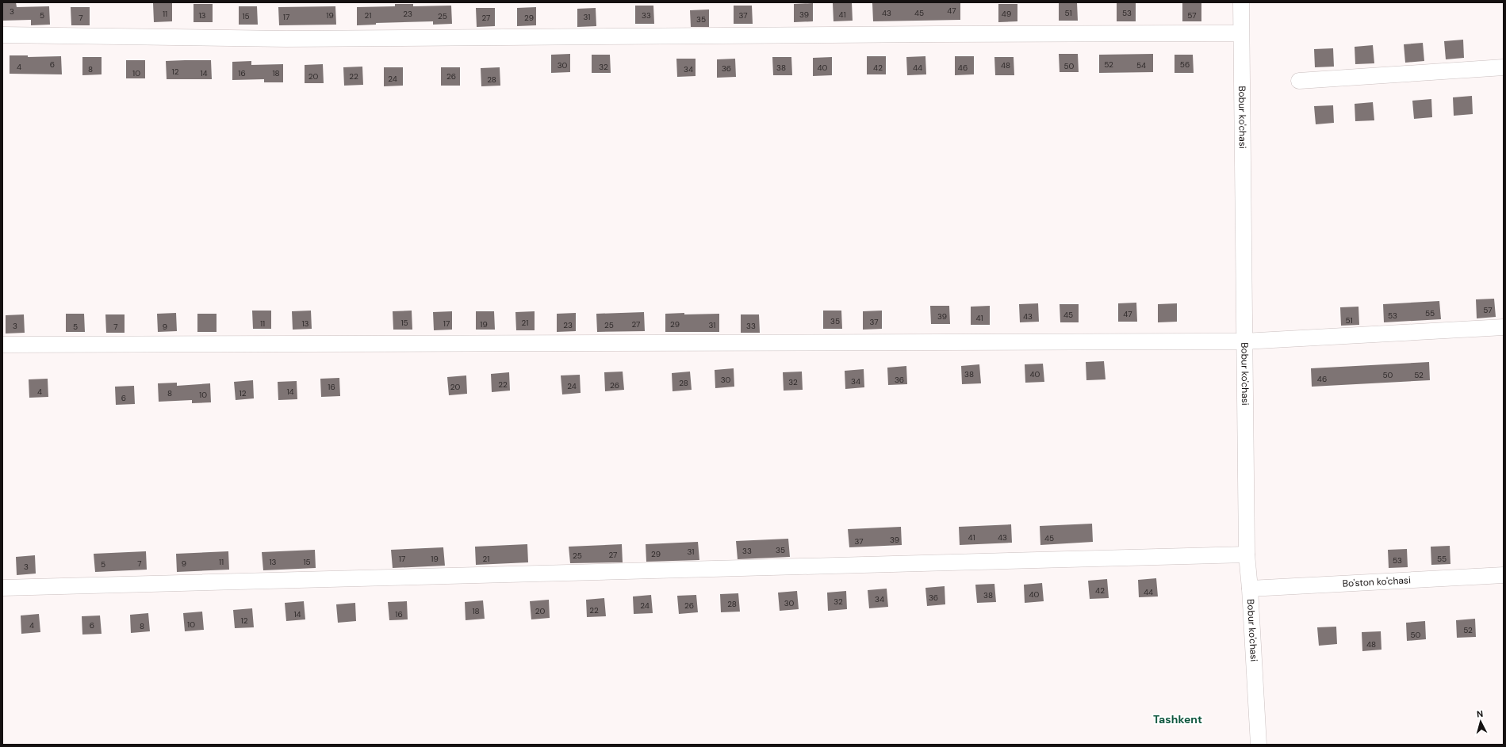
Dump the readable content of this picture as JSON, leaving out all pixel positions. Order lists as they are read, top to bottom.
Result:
{
  "streets": {
    "street": ["Bobur ko'chasi", "Bo'ston ko'chasi"]
  },
  "crossings": [
    ["Bobur ko'chasi", "Bo'ston ko'chasi"]
  ],
  "districts": ["Tashkent"],
  "house_numbers": [
    "47",
    "3",
    "43",
    "45",
    "51",
    "53",
    "11",
    "23",
    "49",
    "39",
    "41",
    "5",
    "13",
    "19",
    "21",
    "33",
    "37",
    "57",
    "15",
    "25",
    "17",
    "31",
    "7",
    "27",
    "29",
    "35",
    "6",
    "52",
    "56",
    "30",
    "48",
    "54",
    "50",
    "4",
    "32",
    "38",
    "40",
    "42",
    "44",
    "46",
    "36",
    "8",
    "34",
    "12",
    "10",
    "14",
    "16",
    "18",
    "20",
    "22",
    "26",
    "24",
    "28",
    "57",
    "55",
    "47",
    "45",
    "53",
    "39",
    "43",
    "41",
    "51",
    "35",
    "37",
    "15",
    "21",
    "11",
    "13",
    "17",
    "19",
    "27",
    "29",
    "23",
    "25",
    "31",
    "3",
    "33",
    "5",
    "7",
    "9",
    "38",
    "40",
    "50",
    "52",
    "46",
    "30",
    "36",
    "34",
    "32",
    "28",
    "22",
    "26",
    "24",
    "16",
    "20",
    "4",
    "14",
    "8",
    "12",
    "10",
    "6",
    "41",
    "43",
    "45",
    "39",
    "37",
    "35",
    "33",
    "31",
    "29",
    "27",
    "25",
    "17",
    "19",
    "21",
    "55",
    "53",
    "11",
    "13",
    "15",
    "7",
    "9",
    "5",
    "3",
    "42",
    "44",
    "40",
    "38",
    "36",
    "34",
    "32",
    "30",
    "28",
    "24",
    "26",
    "22",
    "18",
    "20",
    "14",
    "16",
    "12",
    "10",
    "4",
    "6",
    "8",
    "52",
    "50",
    "48"
  ],
  "north": "top"
}
